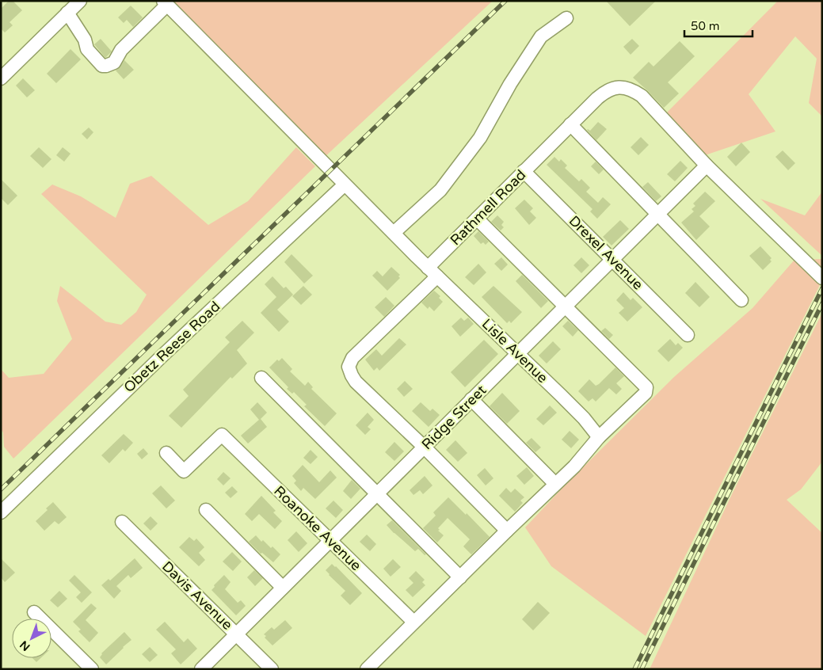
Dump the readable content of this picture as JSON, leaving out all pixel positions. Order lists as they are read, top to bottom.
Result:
{
  "streets": {
    "street": [
      "Rathmell Road",
      "Drexel Avenue",
      "Obetz Reese Road",
      "Lisle Avenue",
      "Ridge Street",
      "Roanoke Avenue",
      "Davis Avenue"
    ]
  },
  "crossings": [
    ["Rathmell Road", "Drexel Avenue"],
    ["Rathmell Road", "Lisle Avenue"],
    ["Rathmell Road", "Ridge Street"],
    ["Drexel Avenue", "Ridge Street"],
    ["Lisle Avenue", "Ridge Street"],
    ["Ridge Street", "Roanoke Avenue"],
    ["Ridge Street", "Davis Avenue"]
  ],
  "scale_bar": "50 m",
  "north": "bottom left"
}
